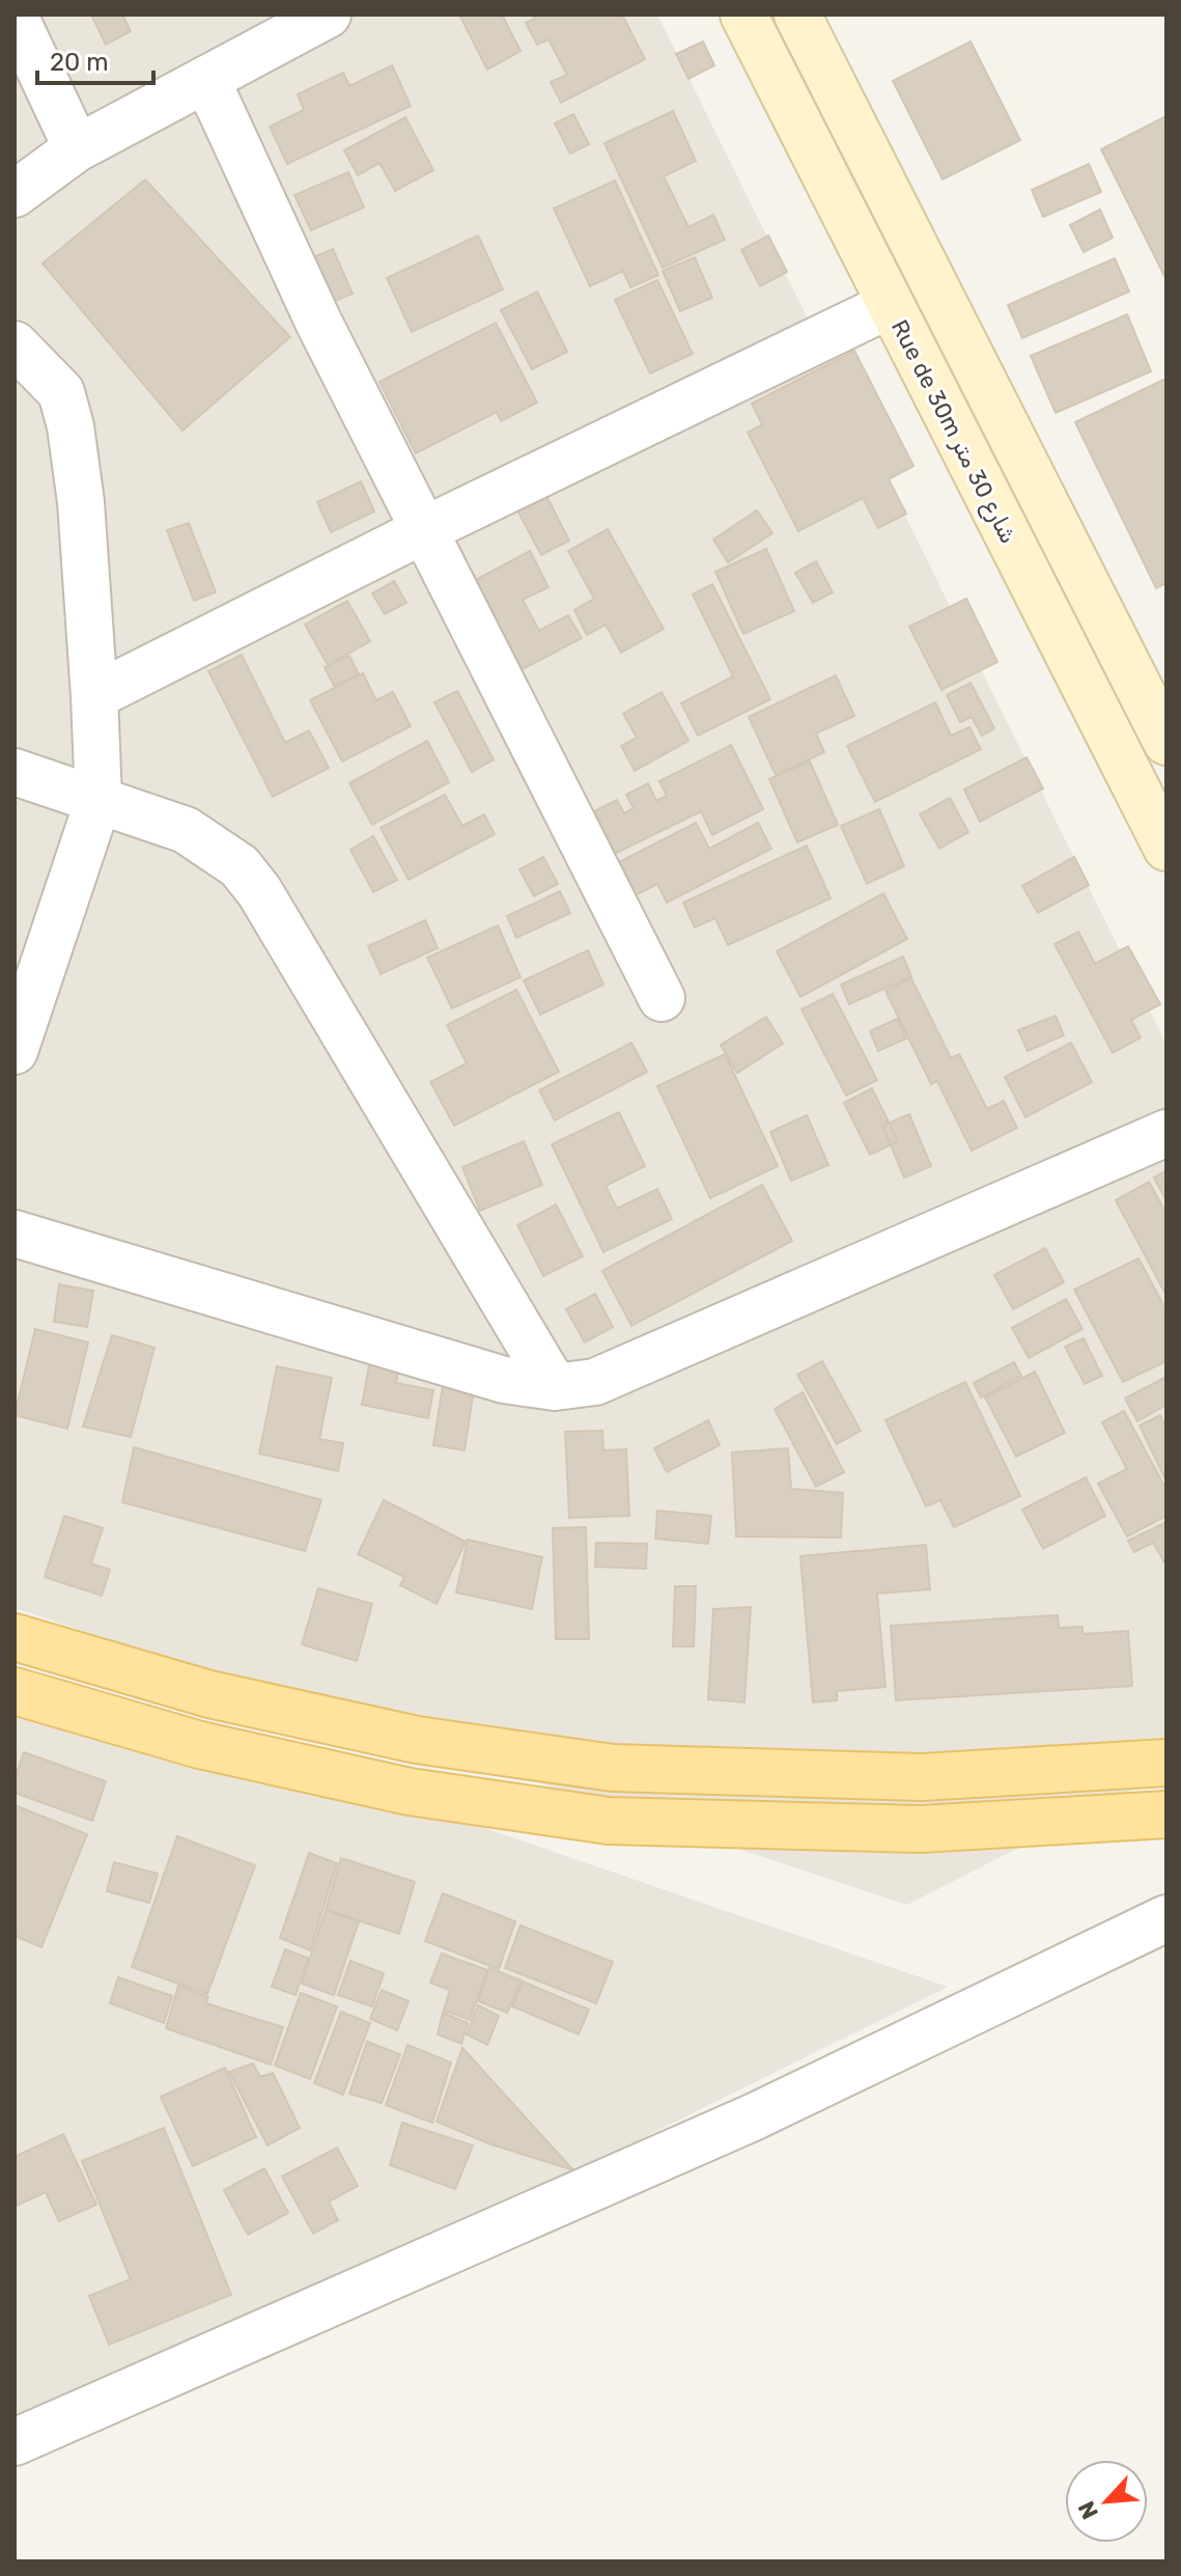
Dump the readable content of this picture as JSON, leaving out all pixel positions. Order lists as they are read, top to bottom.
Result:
{
  "streets": {
    "street": ["Rue de 30m شارع 30 متر"]
  },
  "scale_bar": "20 m",
  "north": "bottom left"
}
